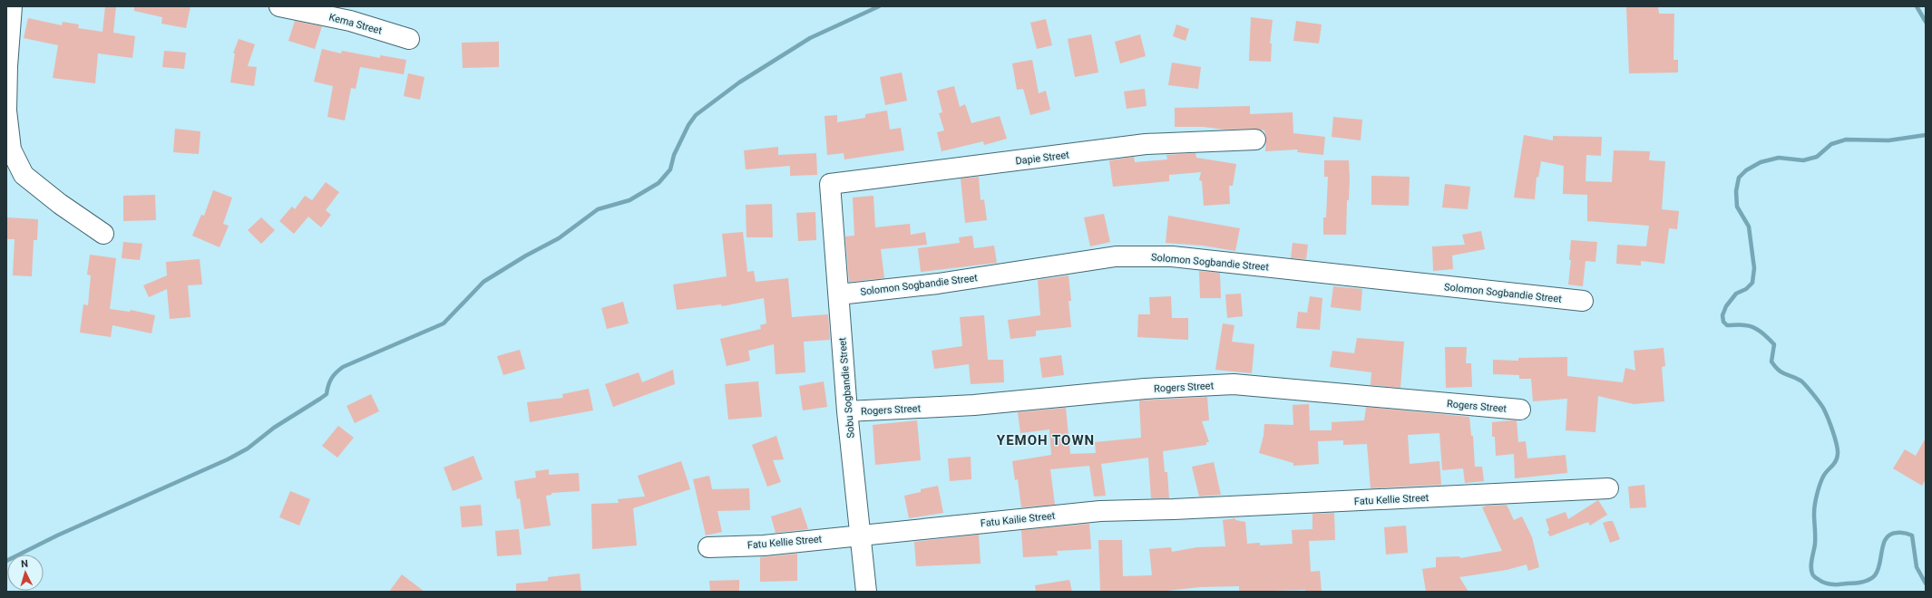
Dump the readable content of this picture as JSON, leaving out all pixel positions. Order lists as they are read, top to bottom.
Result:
{
  "streets": {
    "street": [
      "Kema Street",
      "Dapie Street",
      "Solomon Sogbandie Street",
      "Rogers Street",
      "Sobu Sogbandie Street",
      "Fatu Kellie Street",
      "Fatu Kailie Street"
    ]
  },
  "crossings": [
    ["Dapie Street", "Sobu Sogbandie Street"],
    ["Solomon Sogbandie Street", "Sobu Sogbandie Street"],
    ["Rogers Street", "Sobu Sogbandie Street"],
    ["Sobu Sogbandie Street", "Fatu Kellie Street"],
    ["Sobu Sogbandie Street", "Fatu Kailie Street"],
    ["Fatu Kellie Street", "Fatu Kailie Street"]
  ],
  "districts": ["YEMOH TOWN"],
  "north": "top"
}
